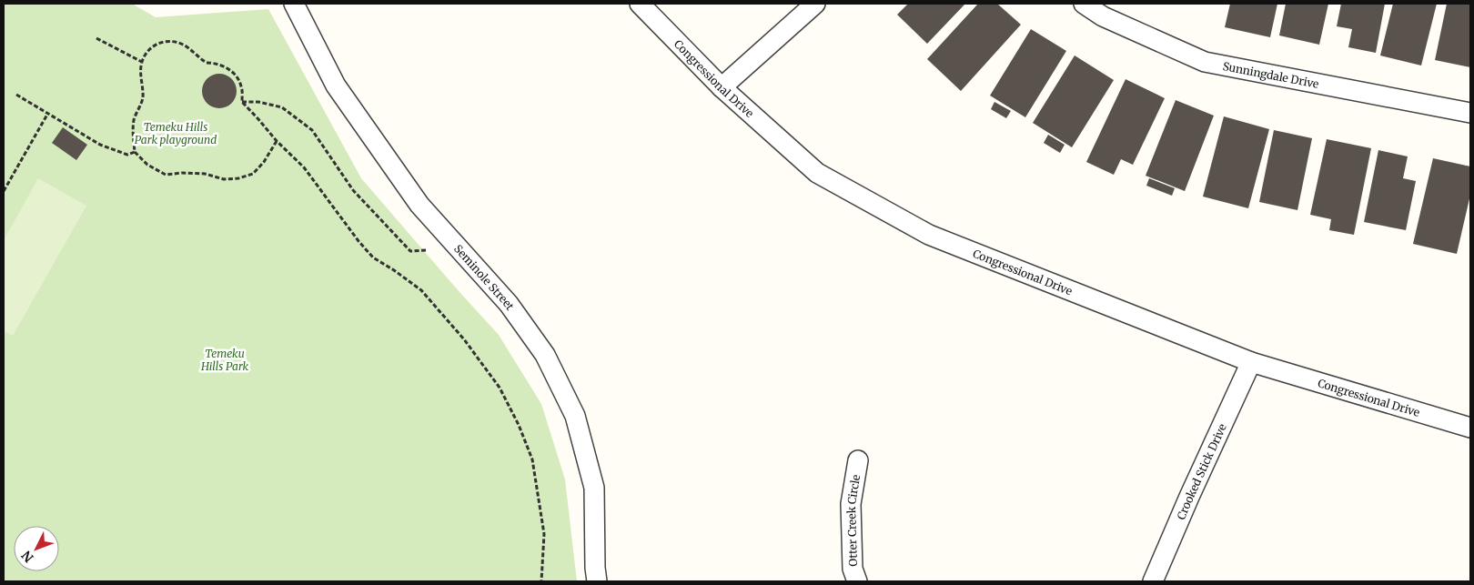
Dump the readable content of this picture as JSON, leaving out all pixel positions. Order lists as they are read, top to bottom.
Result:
{
  "streets": {
    "street": [
      "Sunningdale Drive",
      "Congressional Drive",
      "Seminole Street",
      "Crooked Stick Drive",
      "Otter Creek Circle"
    ]
  },
  "crossings": [
    ["Congressional Drive", "Crooked Stick Drive"]
  ],
  "parks": ["Temeku Hills Park playground", "Temeku Hills Park"],
  "north": "bottom left"
}
